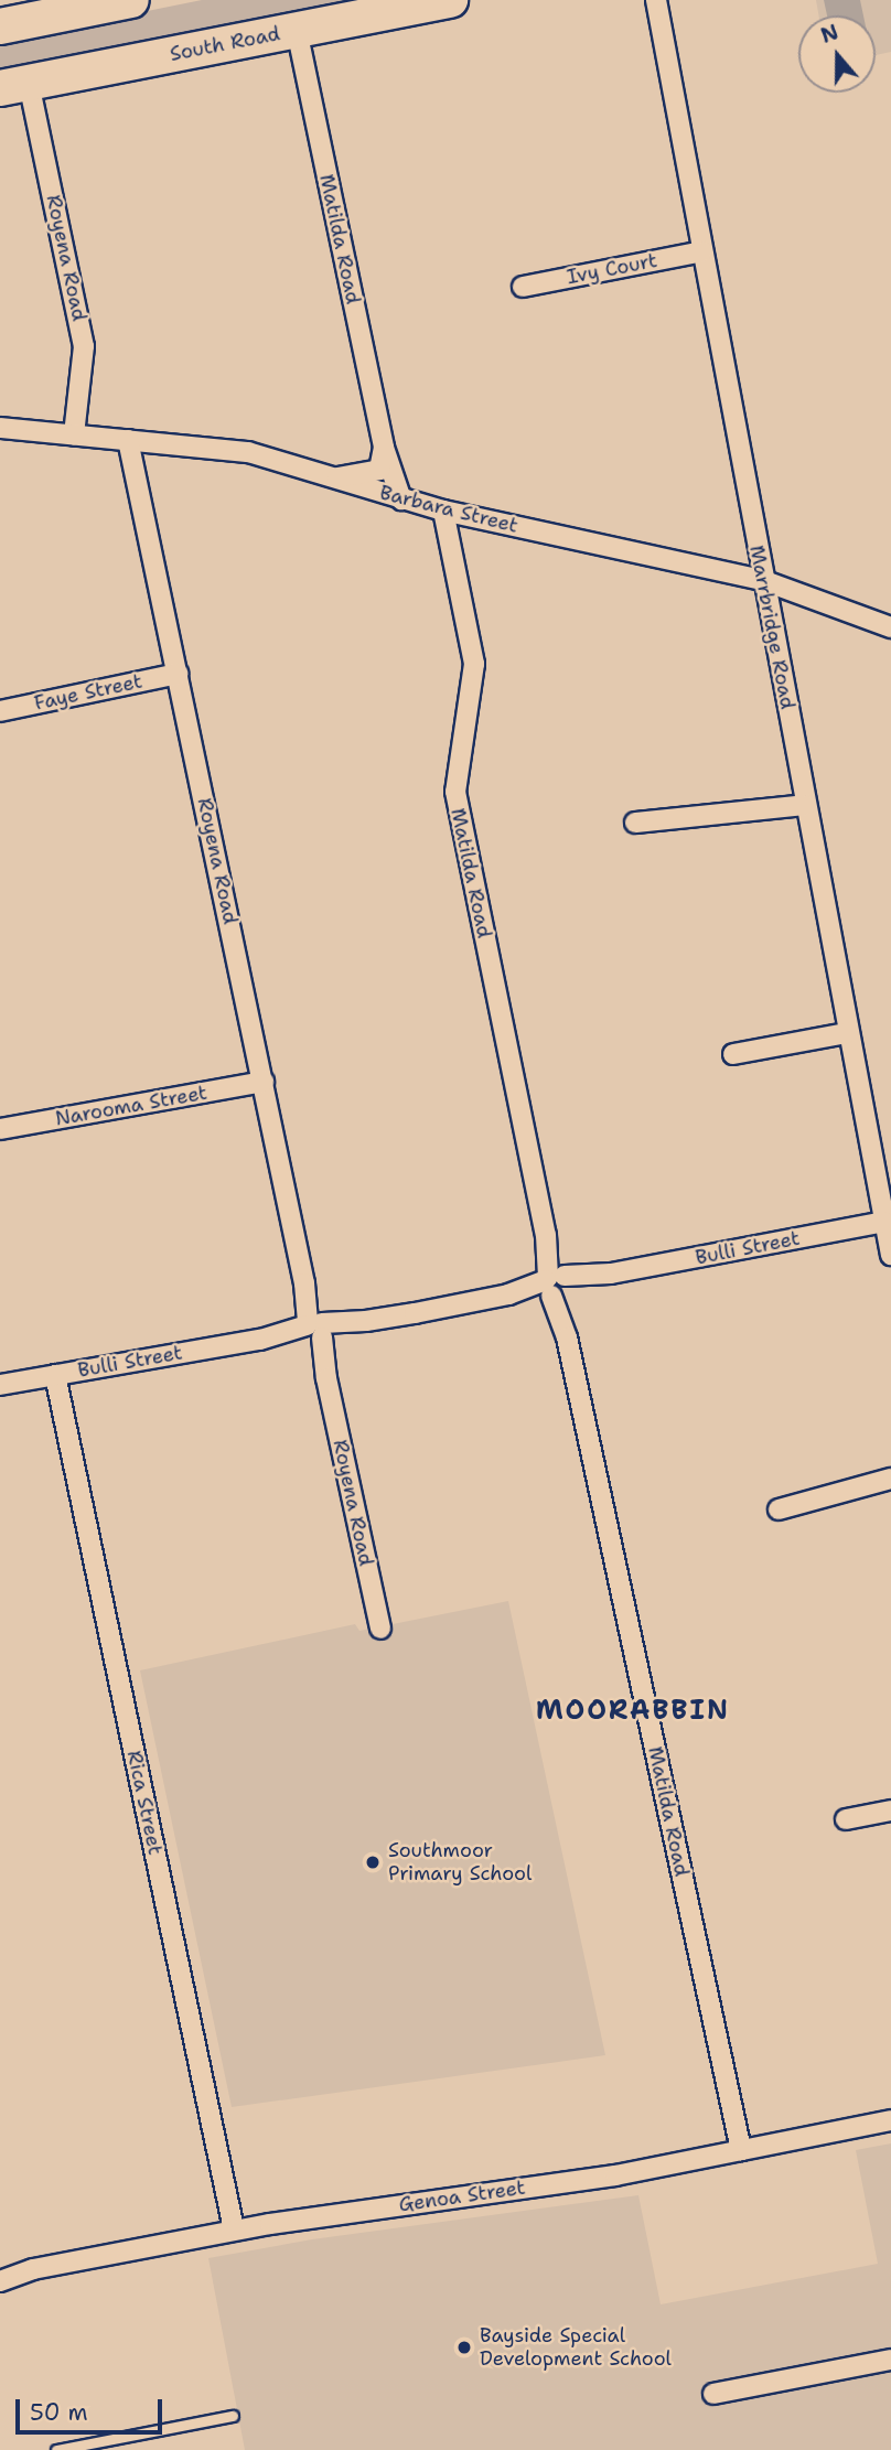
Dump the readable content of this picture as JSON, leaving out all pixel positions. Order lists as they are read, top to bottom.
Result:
{
  "streets": {
    "highway": ["South Road"],
    "street": [
      "Matilda Road",
      "Royena Road",
      "Ivy Court",
      "Barbara Street",
      "Marrbridge Road",
      "Faye Street",
      "Narooma Street",
      "Bulli Street",
      "Rica Street",
      "Genoa Street"
    ]
  },
  "crossings": [
    ["South Road", "Matilda Road"],
    ["South Road", "Royena Road"],
    ["Matilda Road", "Barbara Street"],
    ["Matilda Road", "Bulli Street"],
    ["Matilda Road", "Genoa Street"],
    ["Royena Road", "Barbara Street"],
    ["Royena Road", "Faye Street"],
    ["Royena Road", "Narooma Street"],
    ["Royena Road", "Bulli Street"],
    ["Ivy Court", "Marrbridge Road"],
    ["Barbara Street", "Marrbridge Road"],
    ["Marrbridge Road", "Bulli Street"],
    ["Bulli Street", "Rica Street"],
    ["Rica Street", "Genoa Street"]
  ],
  "districts": ["MOORABBIN"],
  "places": ["Southmoor Primary School", "Bayside Special Development School"],
  "scale_bar": "50 m",
  "north": "top"
}
